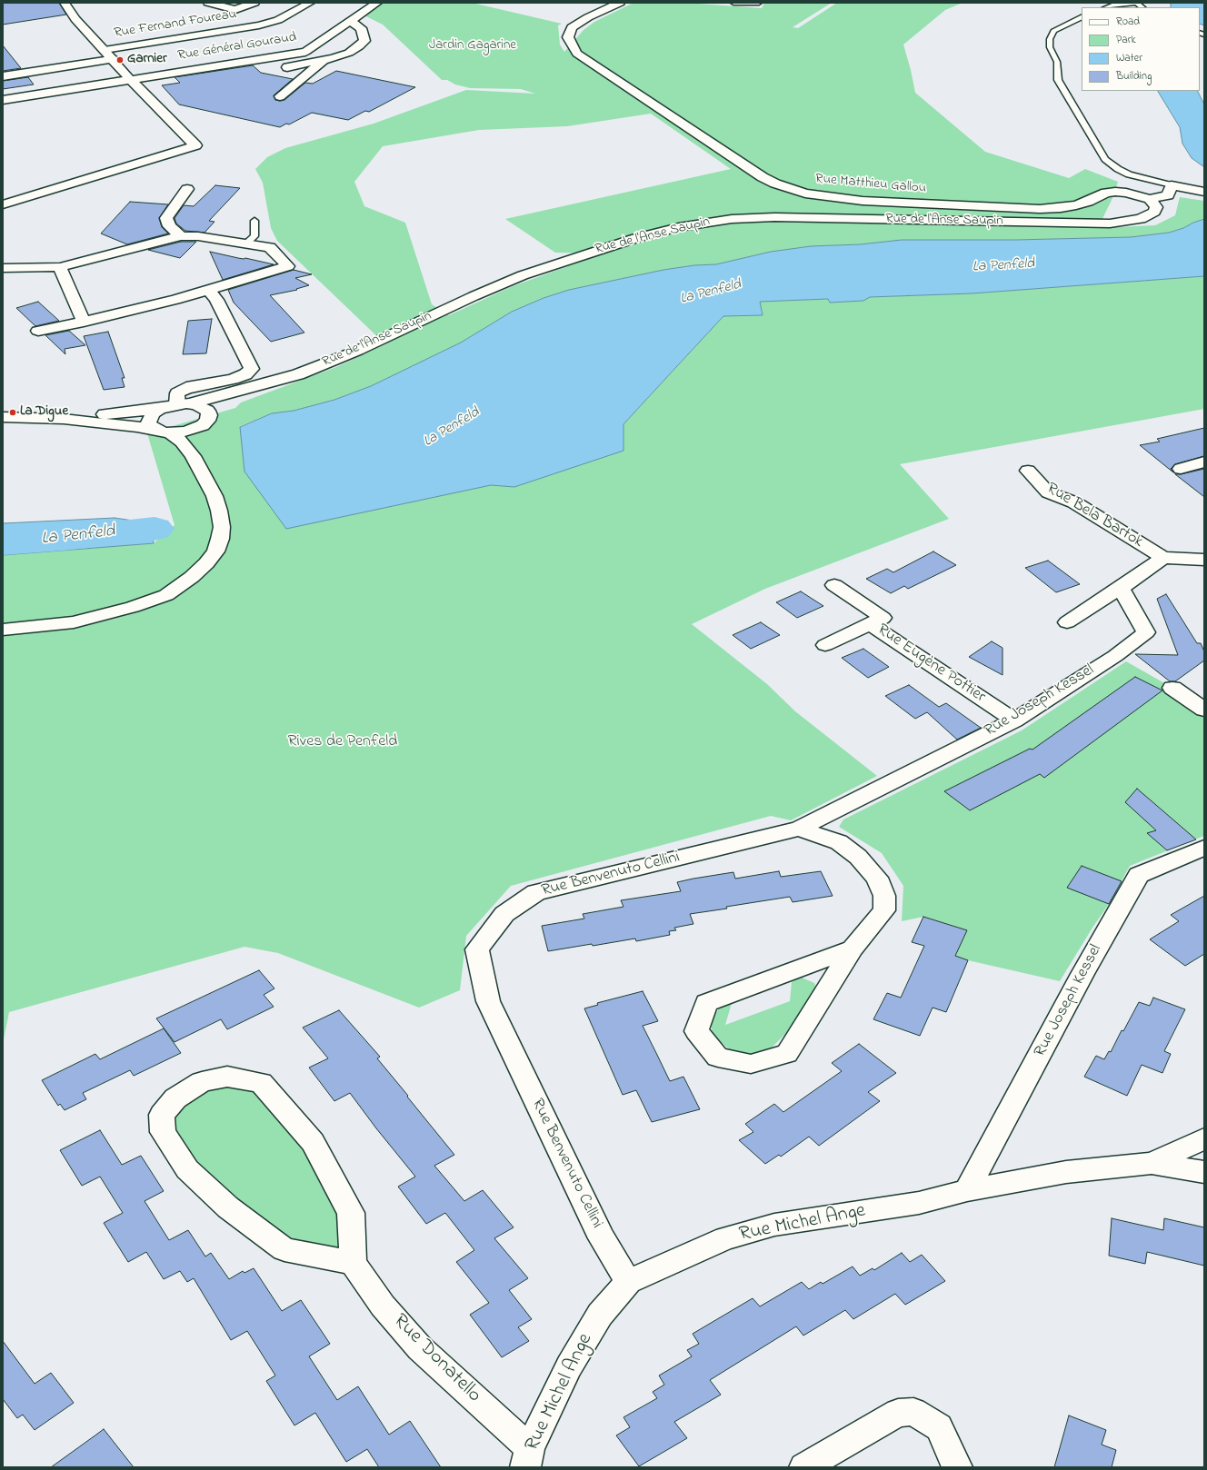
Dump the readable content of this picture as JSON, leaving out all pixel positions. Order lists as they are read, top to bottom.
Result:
{
  "streets": {
    "street": [
      "Rue Fernand Foureau",
      "Rue Général Gouraud",
      "Rue Matthieu Gallou",
      "Rue de l'Anse Saupin",
      "Rue Bela Bartok",
      "Rue Eugène Pottier",
      "Rue Joseph Kessel",
      "Rue Benvenuto Cellini",
      "Rue Michel Ange",
      "Rue Donatello"
    ]
  },
  "crossings": [
    ["Rue Matthieu Gallou", "Rue de l'Anse Saupin"],
    ["Rue Eugène Pottier", "Rue Joseph Kessel"],
    ["Rue Joseph Kessel", "Rue Benvenuto Cellini"],
    ["Rue Joseph Kessel", "Rue Michel Ange"],
    ["Rue Benvenuto Cellini", "Rue Michel Ange"],
    ["Rue Michel Ange", "Rue Donatello"]
  ],
  "water": ["La Penfeld"],
  "parks": ["Jardin Gagarine", "Rives de Penfeld"],
  "places": ["Garnier", "La Digue"],
  "legend": [
    "Road",
    "Park",
    "Water",
    "Building"
  ]
}
